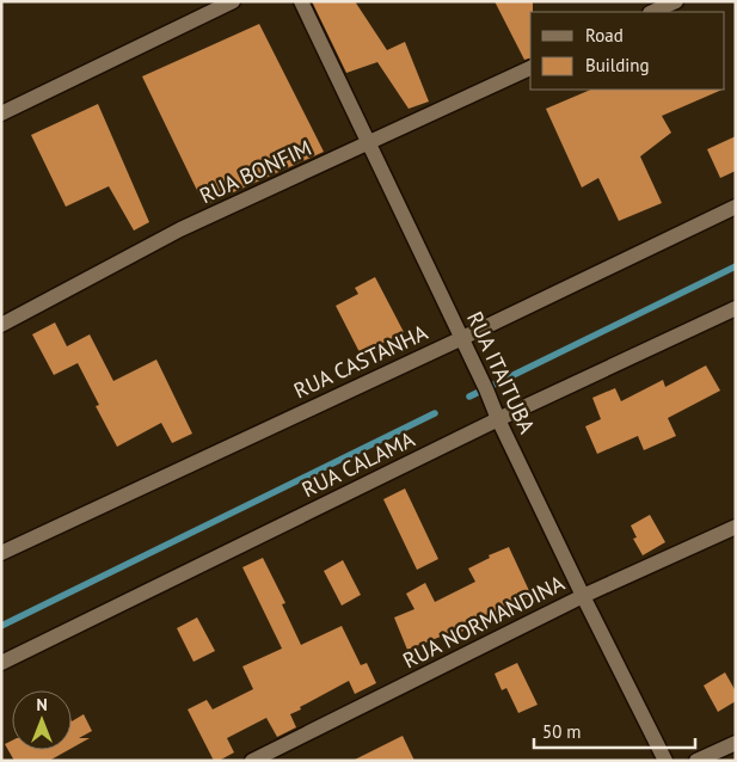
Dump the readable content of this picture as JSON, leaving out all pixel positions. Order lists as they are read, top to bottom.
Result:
{
  "streets": {
    "street": [
      "RUA BONFIM",
      "RUA CASTANHA",
      "RUA ITAITUBA",
      "RUA CALAMA",
      "RUA NORMANDINA"
    ]
  },
  "crossings": [
    ["RUA BONFIM", "RUA ITAITUBA"],
    ["RUA CASTANHA", "RUA ITAITUBA"],
    ["RUA ITAITUBA", "RUA CALAMA"],
    ["RUA ITAITUBA", "RUA NORMANDINA"]
  ],
  "legend": ["Road", "Building"],
  "scale_bar": "50 m",
  "north": "top"
}
